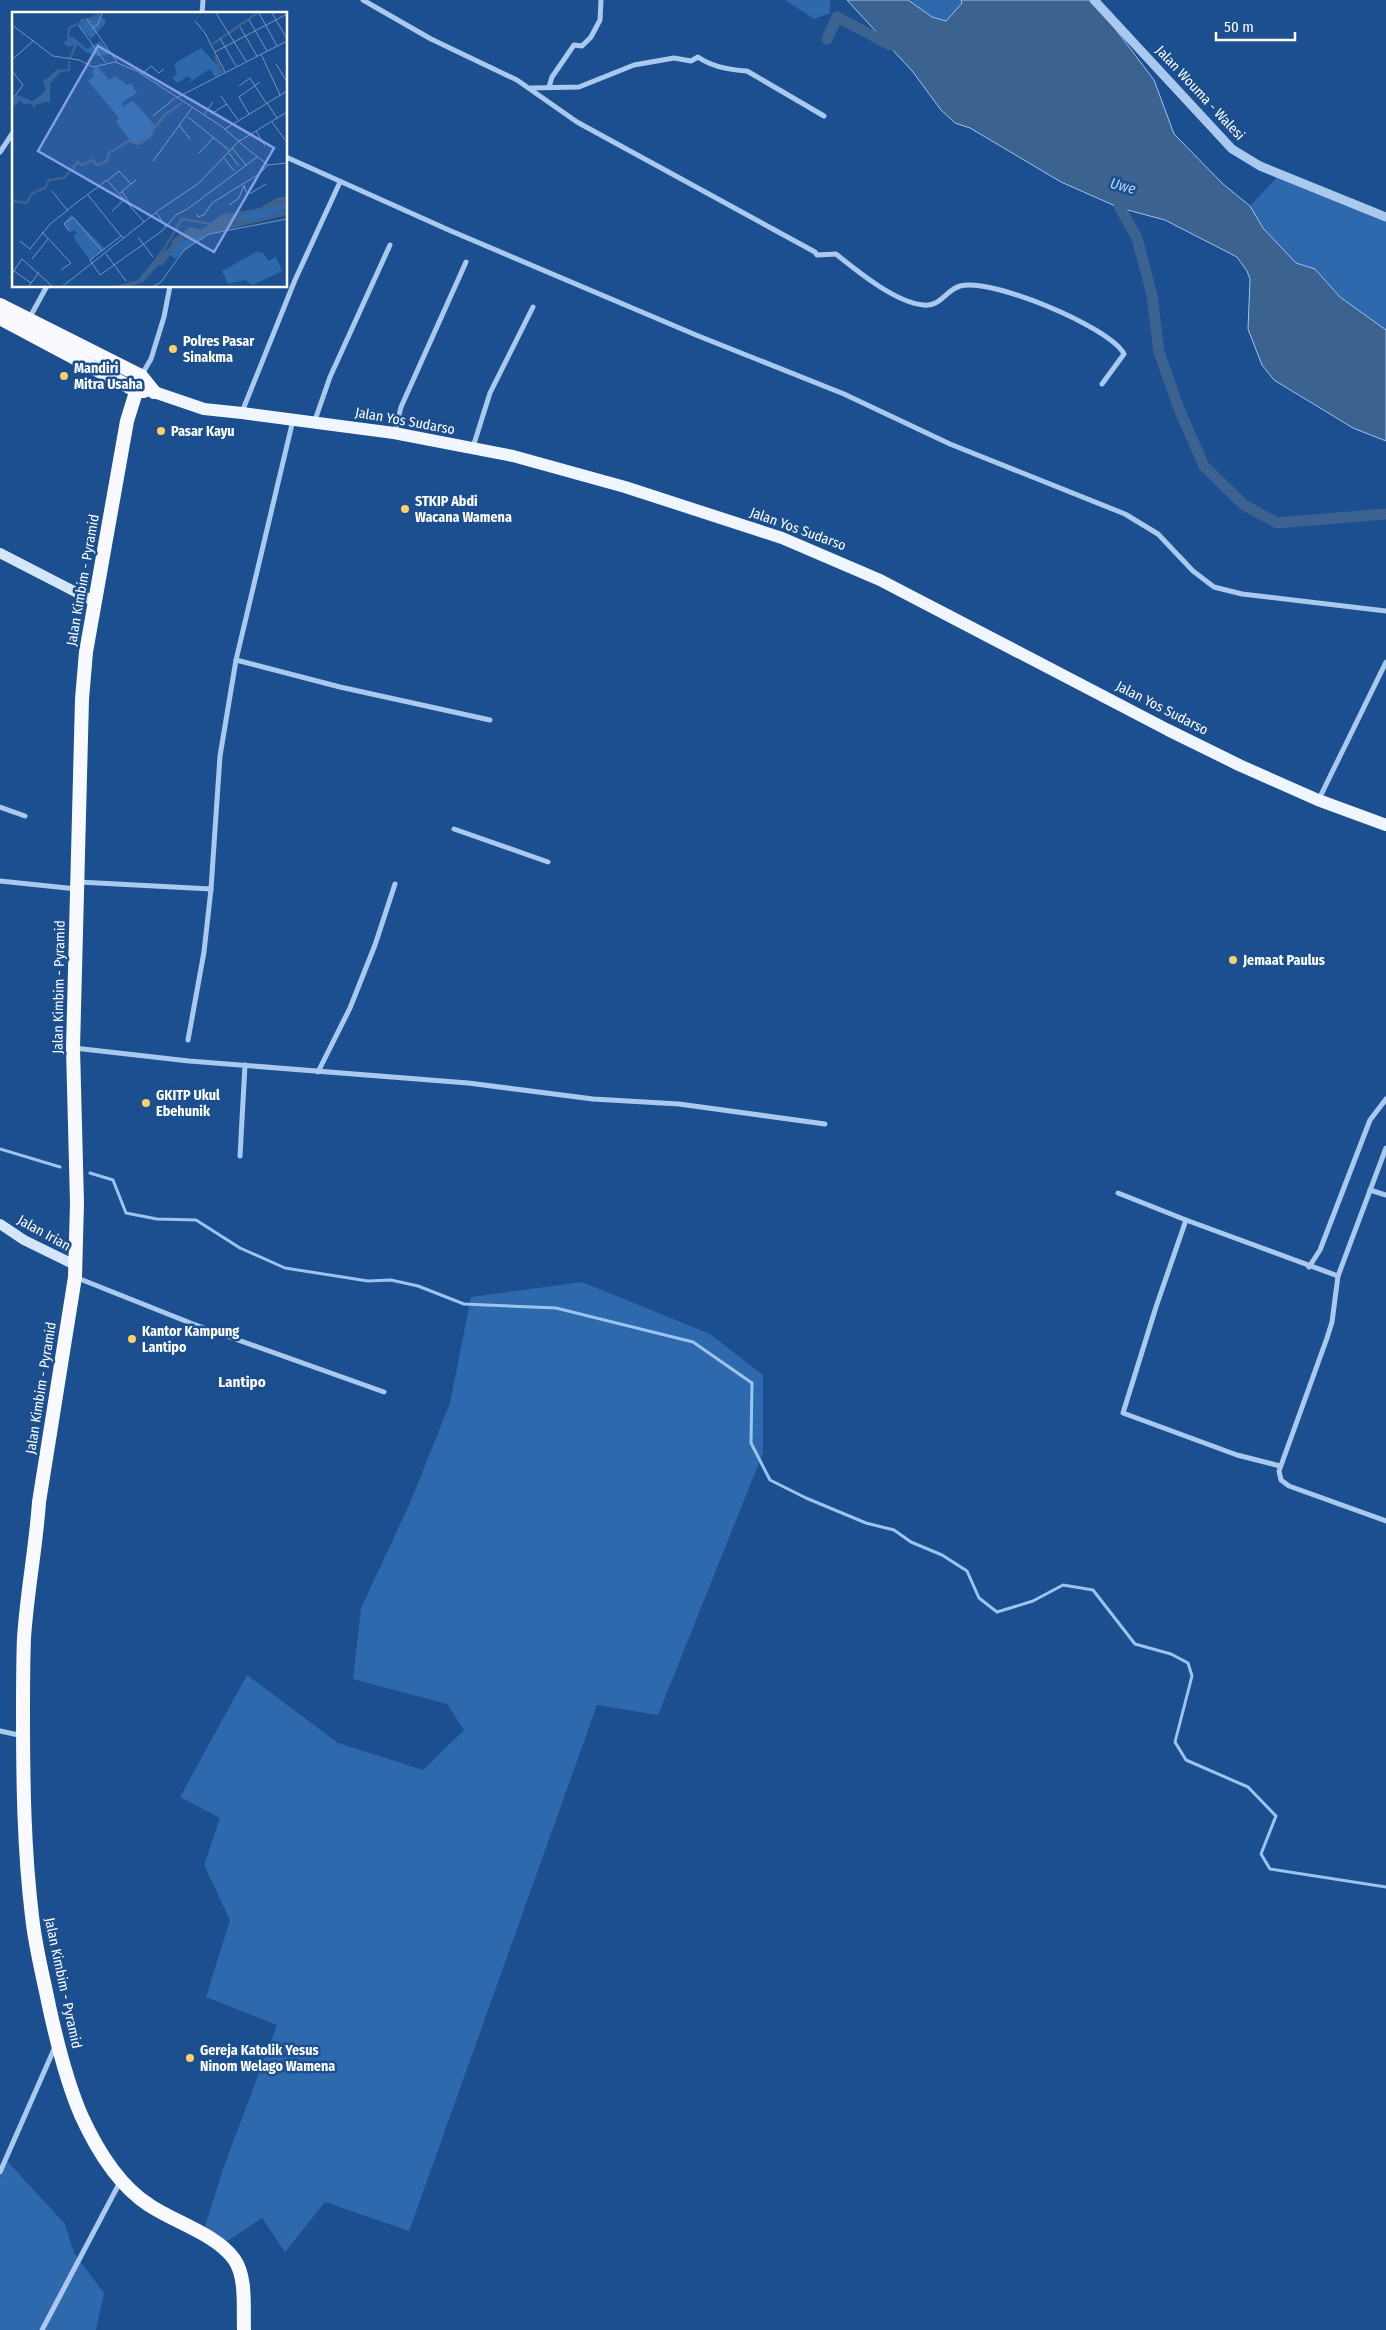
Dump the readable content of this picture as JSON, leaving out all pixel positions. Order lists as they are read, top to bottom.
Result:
{
  "streets": {
    "highway": ["Jalan Yos Sudarso", "Jalan Kimbim - Pyramid"],
    "main road": ["Jalan Irian"],
    "street": ["Jalan Wouma - Walesi"]
  },
  "crossings": [
    ["Jalan Yos Sudarso", "Jalan Kimbim - Pyramid"],
    ["Jalan Kimbim - Pyramid", "Jalan Irian"]
  ],
  "districts": ["Lantipo"],
  "water": ["Uwe"],
  "places": [
    "Polres Pasar Sinakma",
    "Mandiri Mitra Usaha",
    "Pasar Kayu",
    "STKIP Abdi Wacana Wamena",
    "Jemaat Paulus",
    "GKITP Ukul Ebehunik",
    "Kantor Kampung Lantipo",
    "Gereja Katolik Yesus Ninom Welago Wamena"
  ],
  "scale_bar": "50 m"
}
